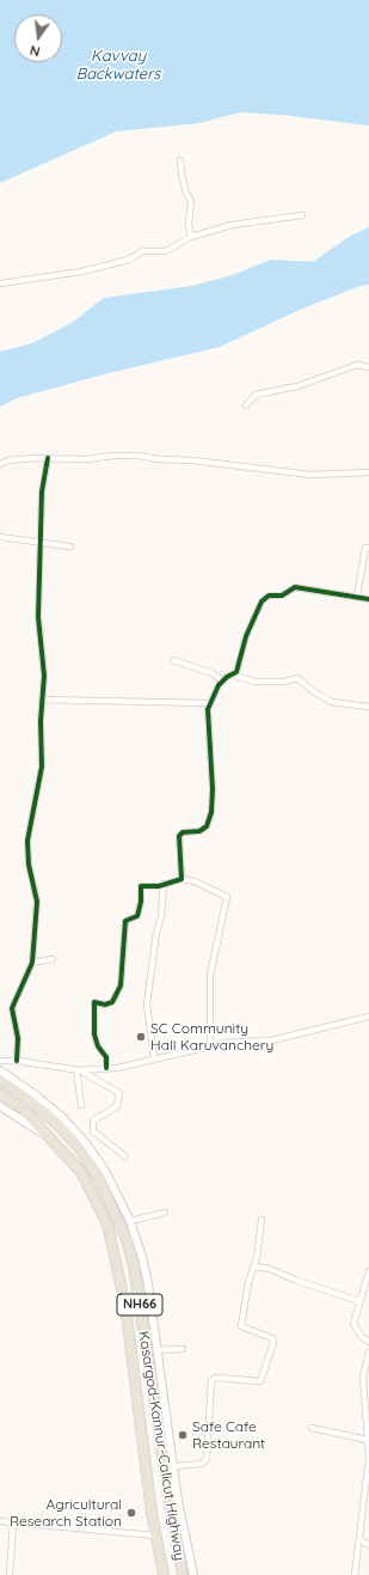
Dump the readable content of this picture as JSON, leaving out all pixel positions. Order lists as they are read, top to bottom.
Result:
{
  "streets": {
    "highway": ["NH66", "Kasargod-Kannur-Calicut Highway"]
  },
  "water": ["Kavvay Backwaters"],
  "places": ["SC Community Hall Karuvanchery", "Safe Cafe Restaurant", "Agricultural Research Station"],
  "north": "bottom"
}
